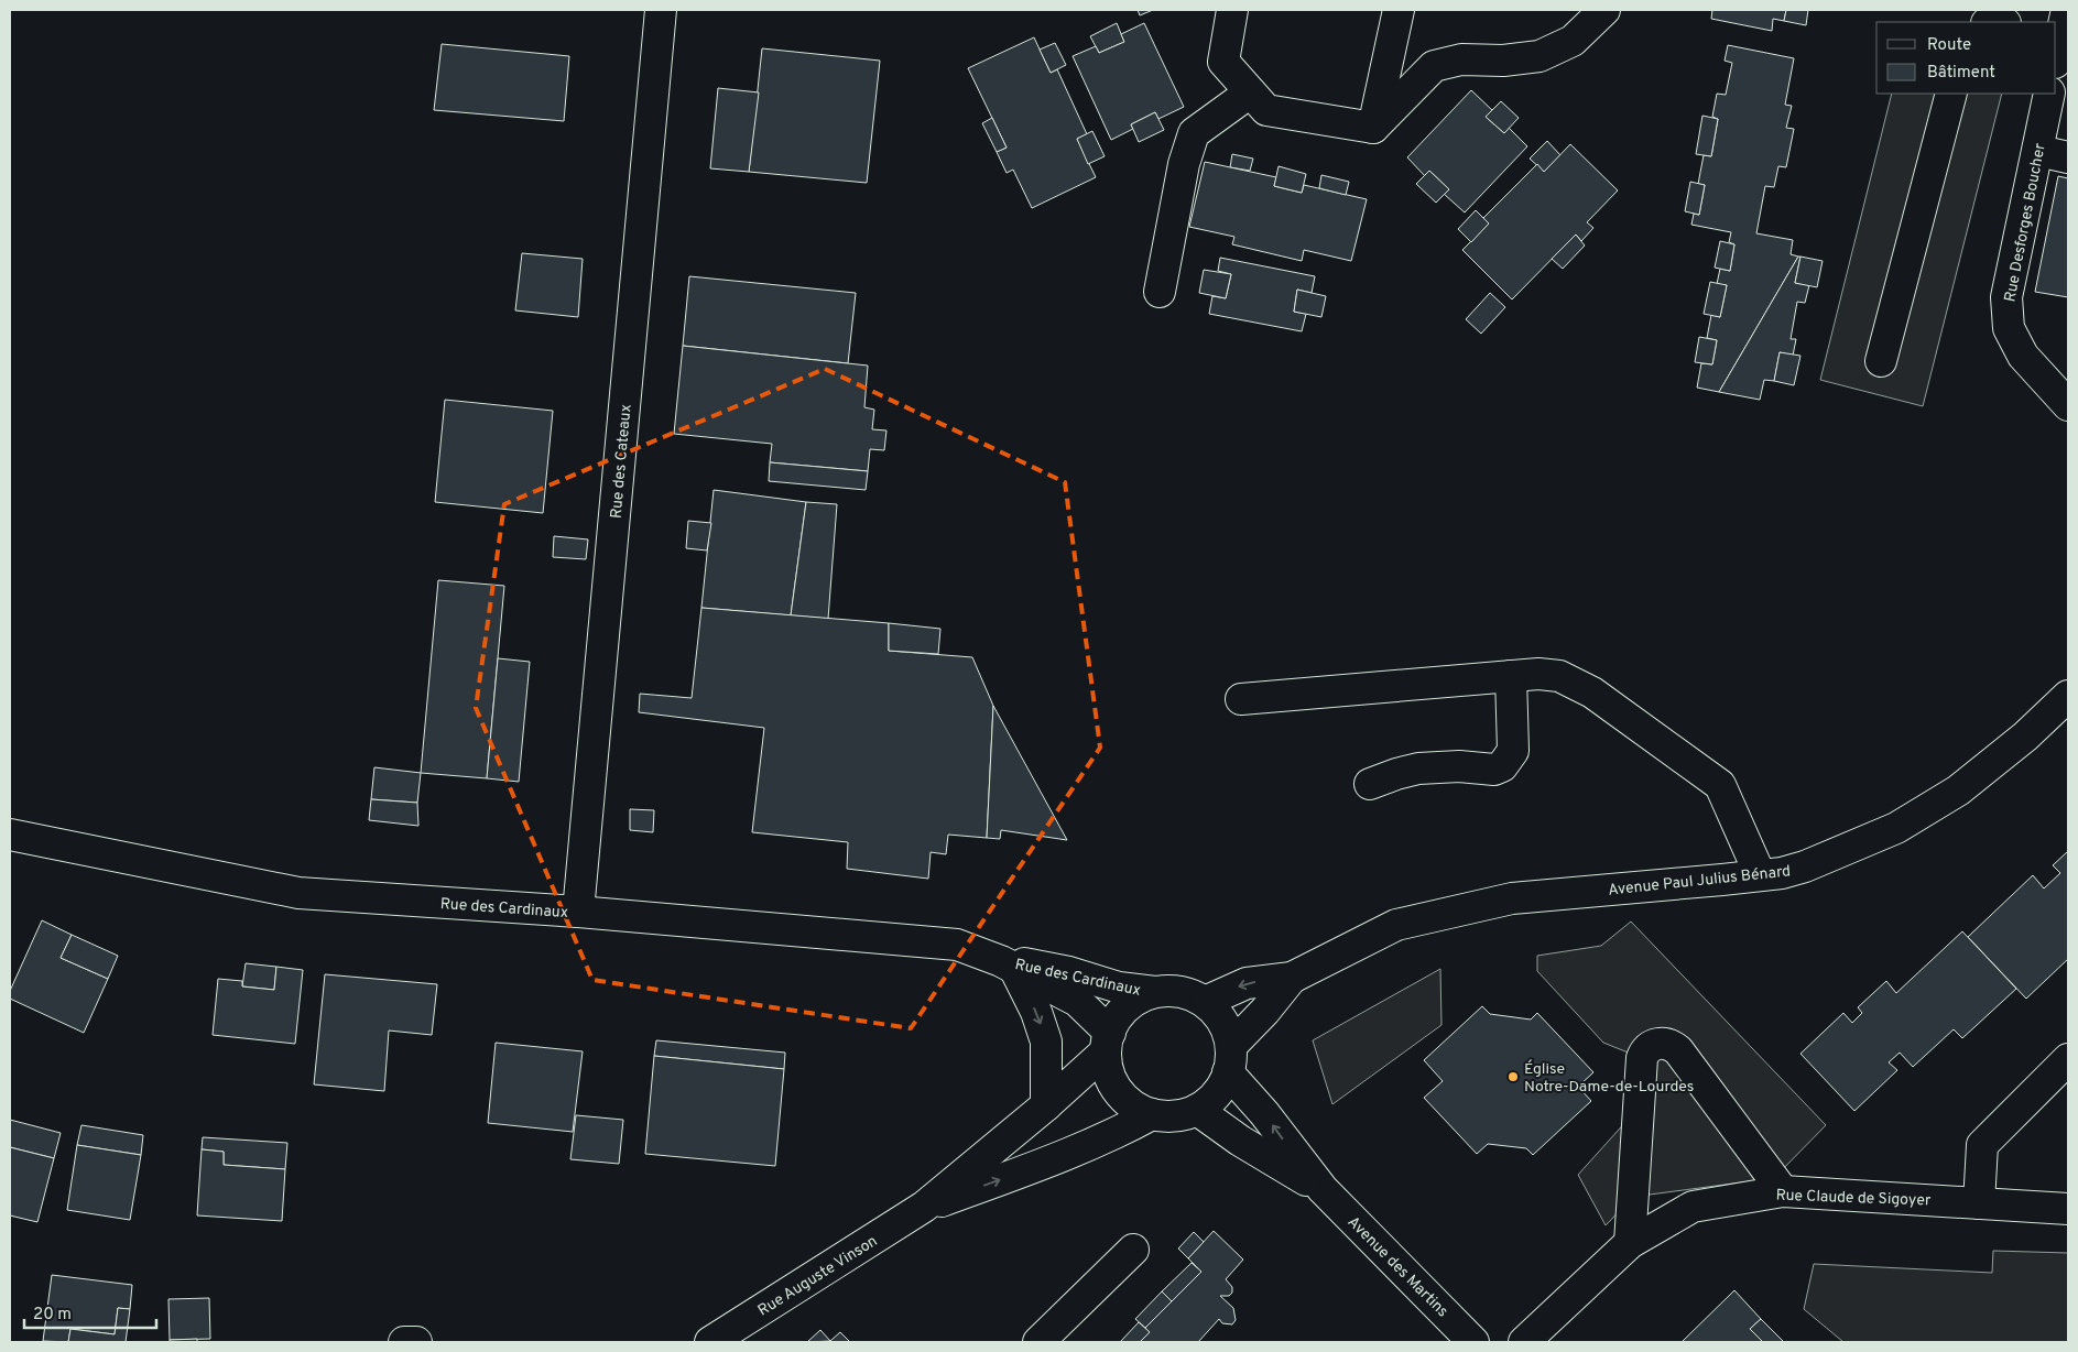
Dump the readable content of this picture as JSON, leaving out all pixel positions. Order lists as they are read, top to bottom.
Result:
{
  "streets": {
    "street": [
      "Rue Desforges Boucher",
      "Rue des Cateaux",
      "Avenue Paul Julius Bénard",
      "Rue des Cardinaux",
      "Rue Claude de Sigoyer",
      "Avenue des Martins",
      "Rue Auguste Vinson"
    ]
  },
  "crossings": [
    ["Rue des Cateaux", "Rue des Cardinaux"],
    ["Avenue Paul Julius Bénard", "Rue des Cardinaux"],
    ["Avenue Paul Julius Bénard", "Avenue des Martins"],
    ["Rue des Cardinaux", "Avenue des Martins"]
  ],
  "places": ["Église Notre-Dame-de-Lourdes"],
  "legend": ["Route", "Bâtiment"],
  "scale_bar": "20 m"
}
